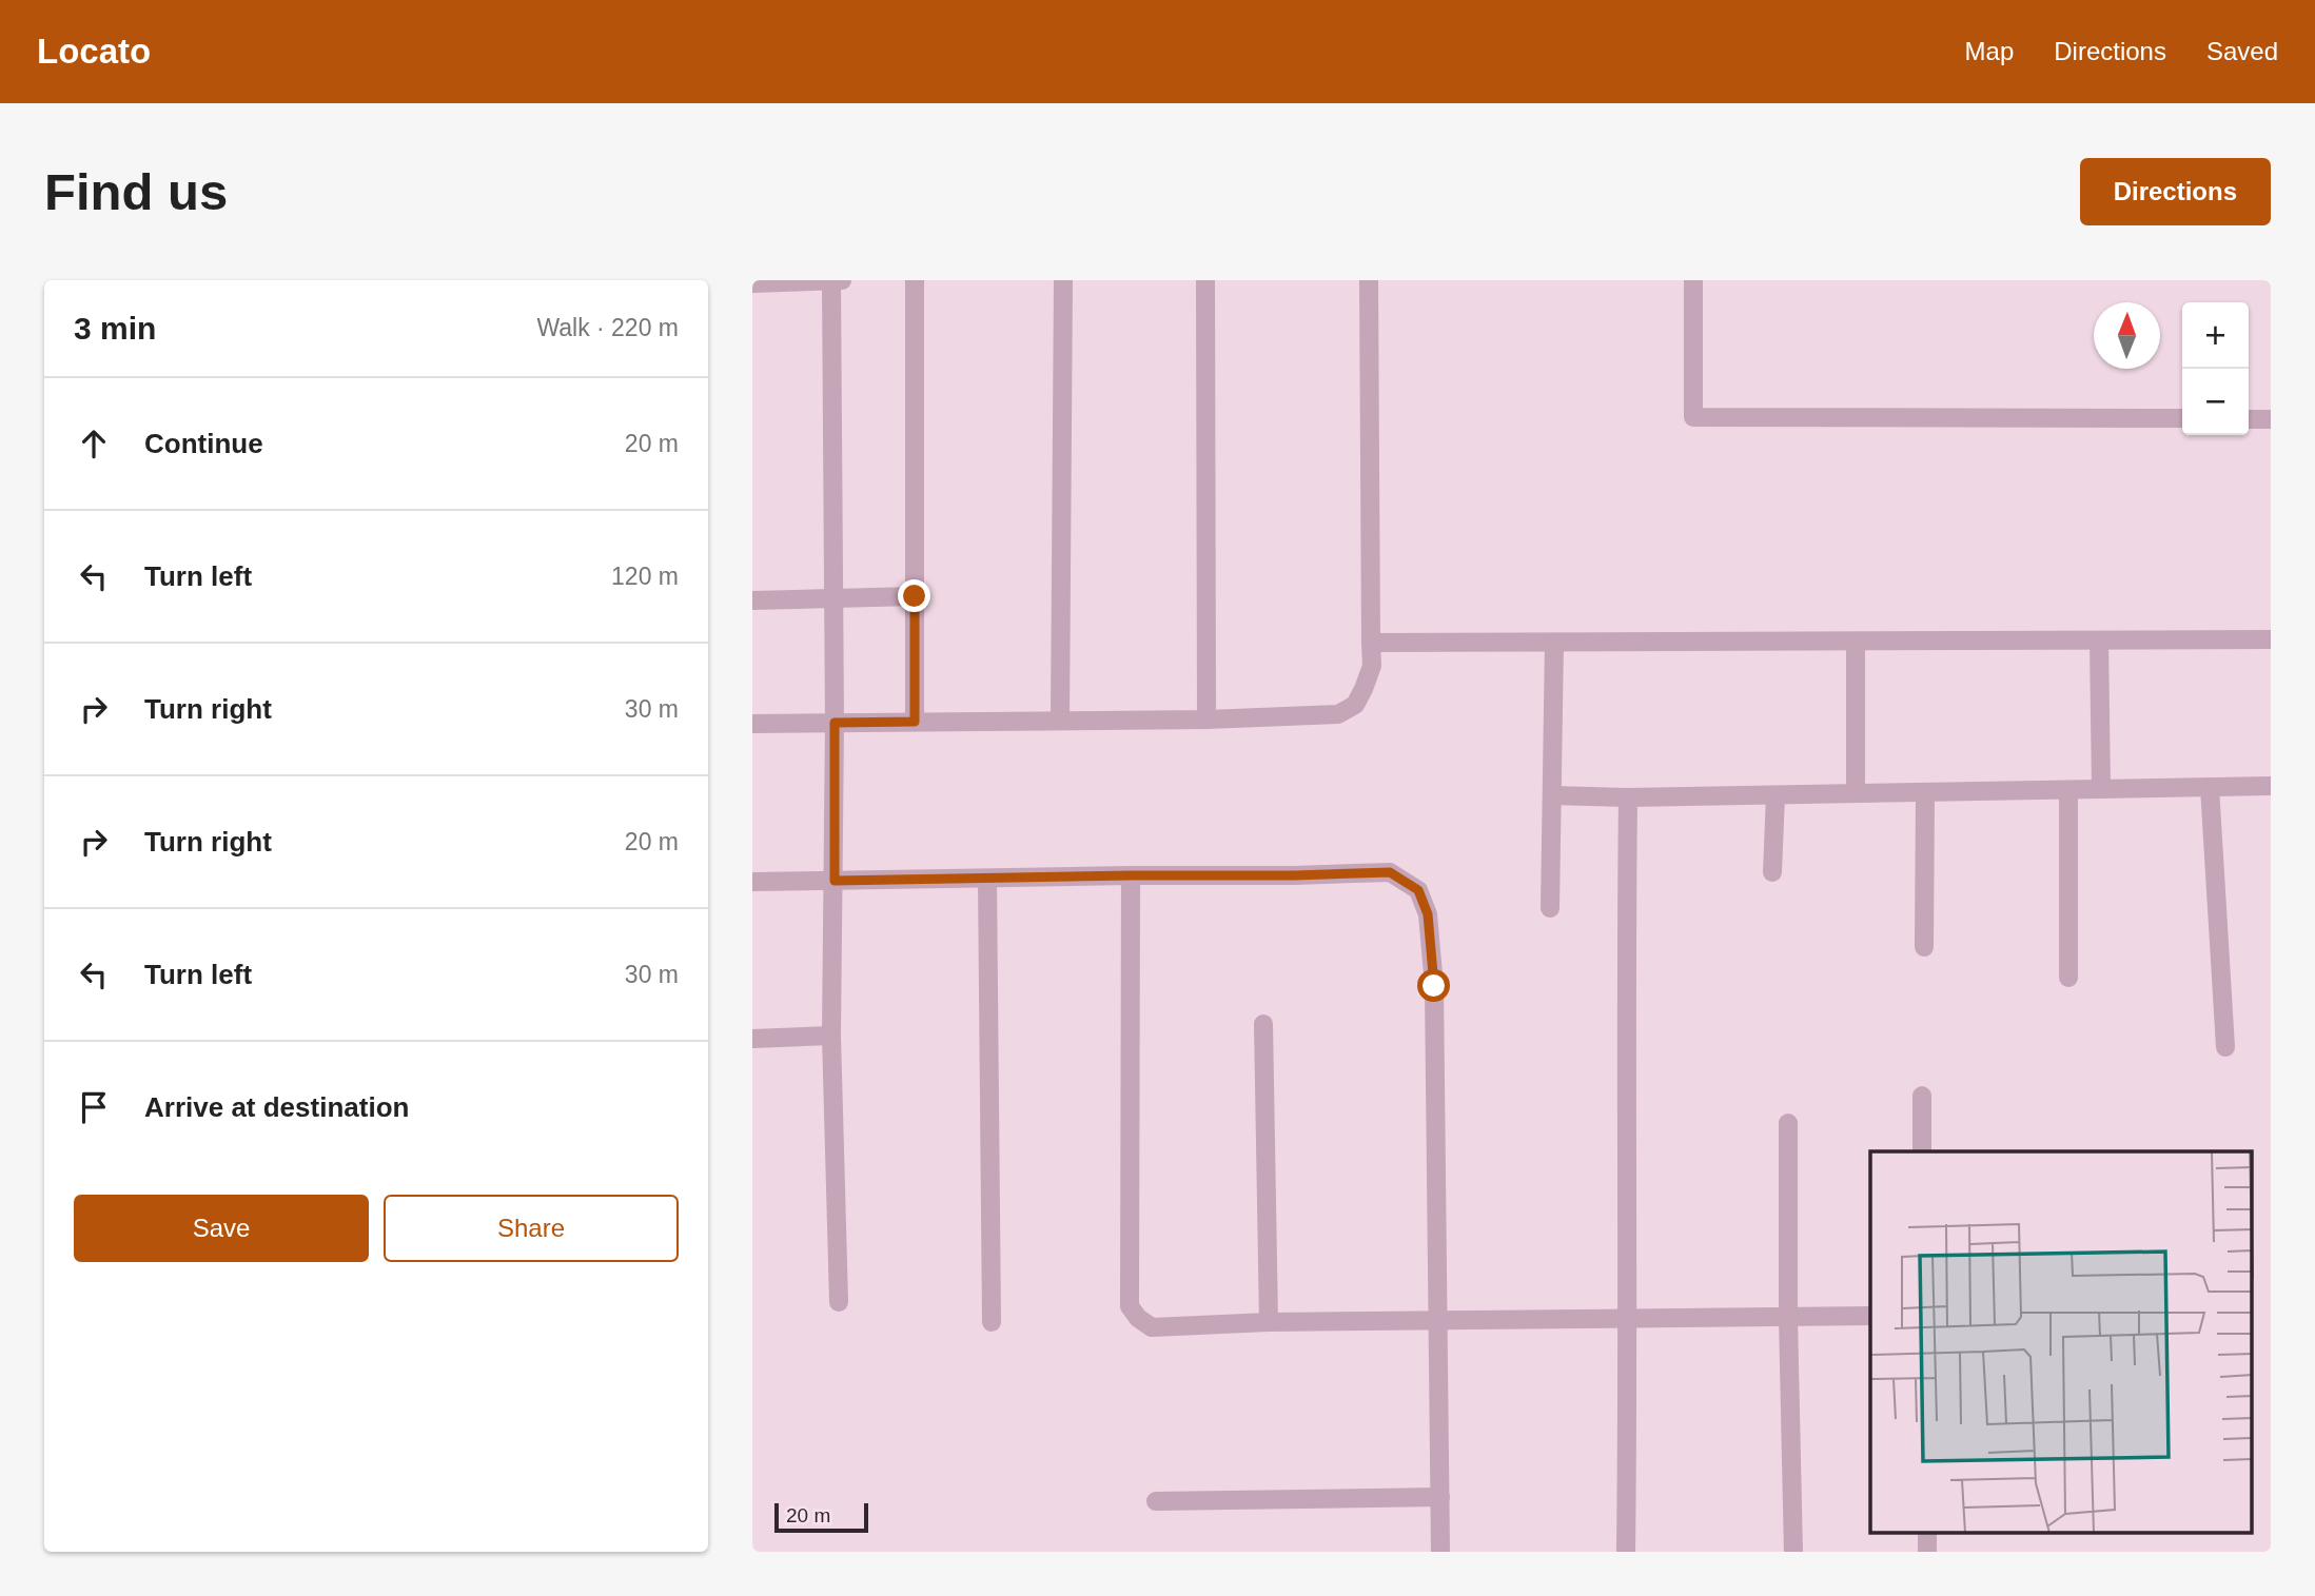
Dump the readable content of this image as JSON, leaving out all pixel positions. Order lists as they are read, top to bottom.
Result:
{
  "scale_bar": "20 m",
  "north": "top",
  "page": {
    "header": "Locato",
    "nav": ["Map", "Directions", "Saved"],
    "buttons": [
      "Directions",
      ["Save", "Share"]
    ],
    "title": "Find us",
    "heading": ["3 min", "Walk · 220 m"],
    "map_buttons": ["+", "−"],
    "list": [
      ["Continue", "20 m"],
      ["Turn left", "120 m"],
      ["Turn right", "30 m"],
      ["Turn right", "20 m"],
      ["Turn left", "30 m"],
      "Arrive at destination"
    ],
    "scale": "20 m"
  }
}
